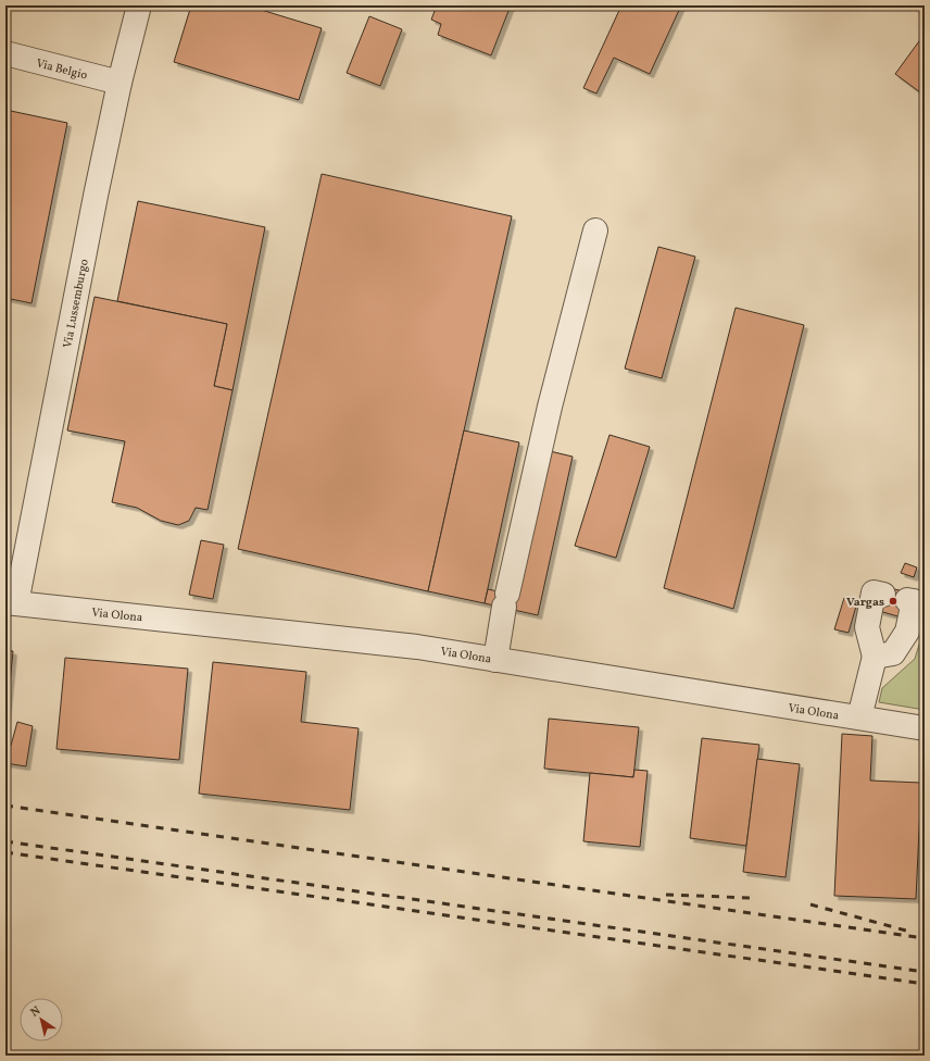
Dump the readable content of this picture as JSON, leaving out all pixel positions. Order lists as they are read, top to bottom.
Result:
{
  "streets": {
    "street": ["Via Belgio", "Via Lussemburgo", "Via Olona"]
  },
  "crossings": [
    ["Via Belgio", "Via Lussemburgo"],
    ["Via Lussemburgo", "Via Olona"]
  ],
  "places": ["Vargas"],
  "north": "top left"
}
